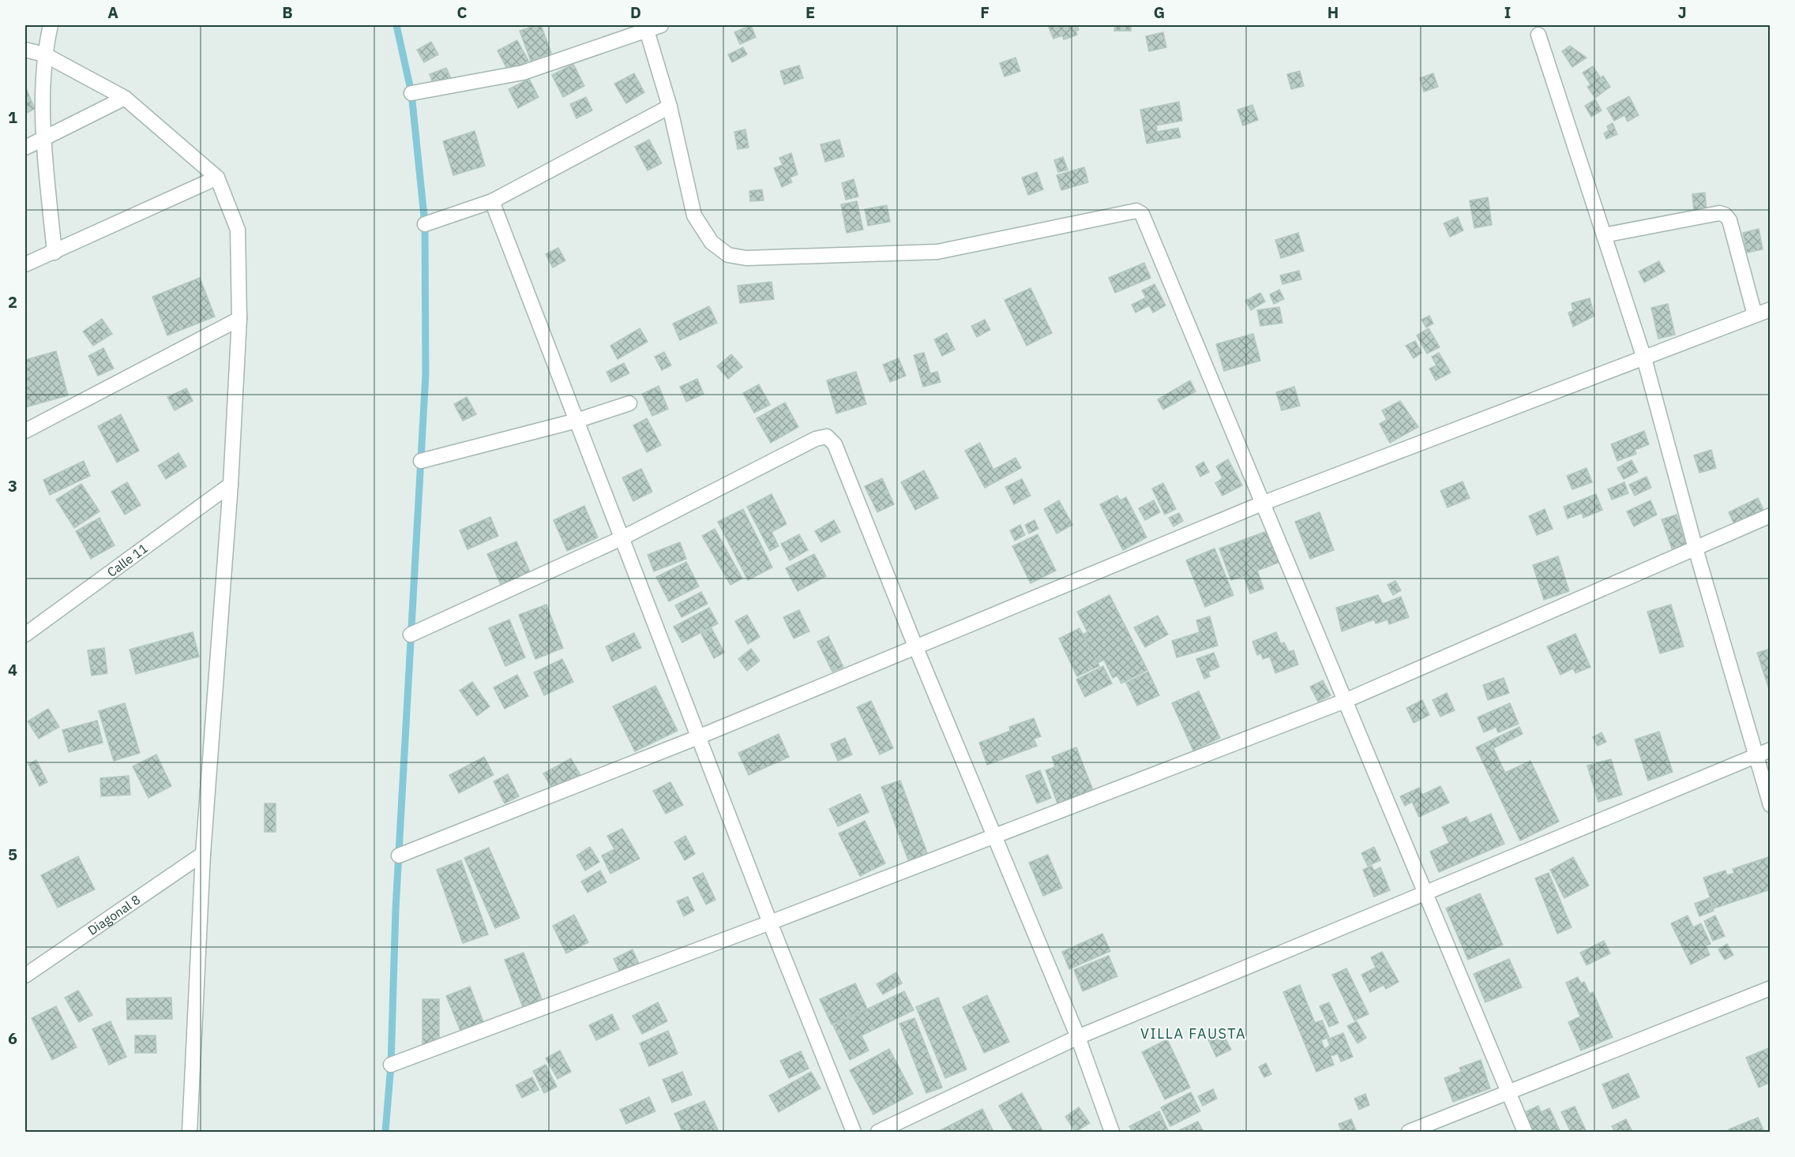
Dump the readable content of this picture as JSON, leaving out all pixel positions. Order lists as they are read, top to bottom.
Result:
{
  "streets": {
    "street": ["Calle 11", "Diagonal 8"]
  },
  "districts": ["VILLA FAUSTA"],
  "grid": {
    "columns": [
      "A",
      "B",
      "C",
      "D",
      "E",
      "F",
      "G",
      "H",
      "I",
      "J"
    ],
    "rows": [
      "1",
      "2",
      "3",
      "4",
      "5",
      "6"
    ]
  }
}
